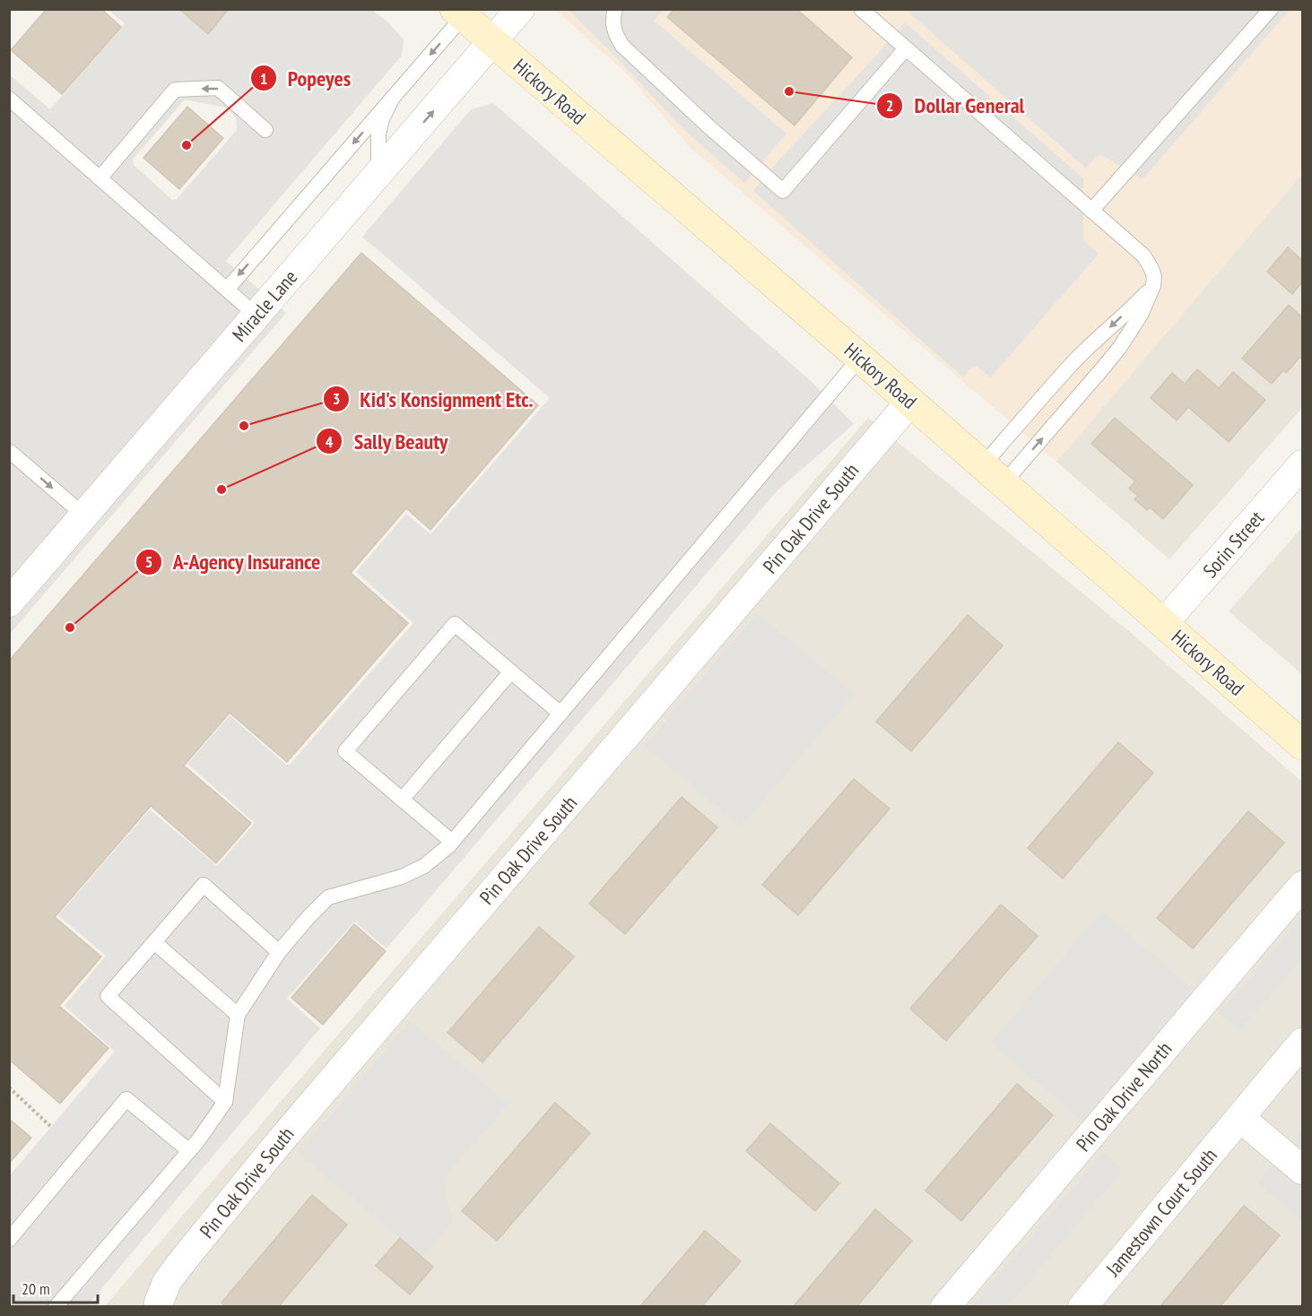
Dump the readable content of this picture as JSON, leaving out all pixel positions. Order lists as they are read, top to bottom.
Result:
{
  "streets": {
    "street": [
      "Hickory Road",
      "Miracle Lane",
      "Pin Oak Drive South",
      "Sorin Street",
      "Pin Oak Drive North",
      "Jamestown Court South"
    ]
  },
  "crossings": [
    ["Hickory Road", "Miracle Lane"],
    ["Hickory Road", "Pin Oak Drive South"],
    ["Hickory Road", "Sorin Street"]
  ],
  "places": [
    "Dollar General",
    "Popeyes",
    "Kid's Konsignment Etc.",
    "Sally Beauty",
    "A-Agency Insurance"
  ],
  "scale_bar": "20 m"
}
